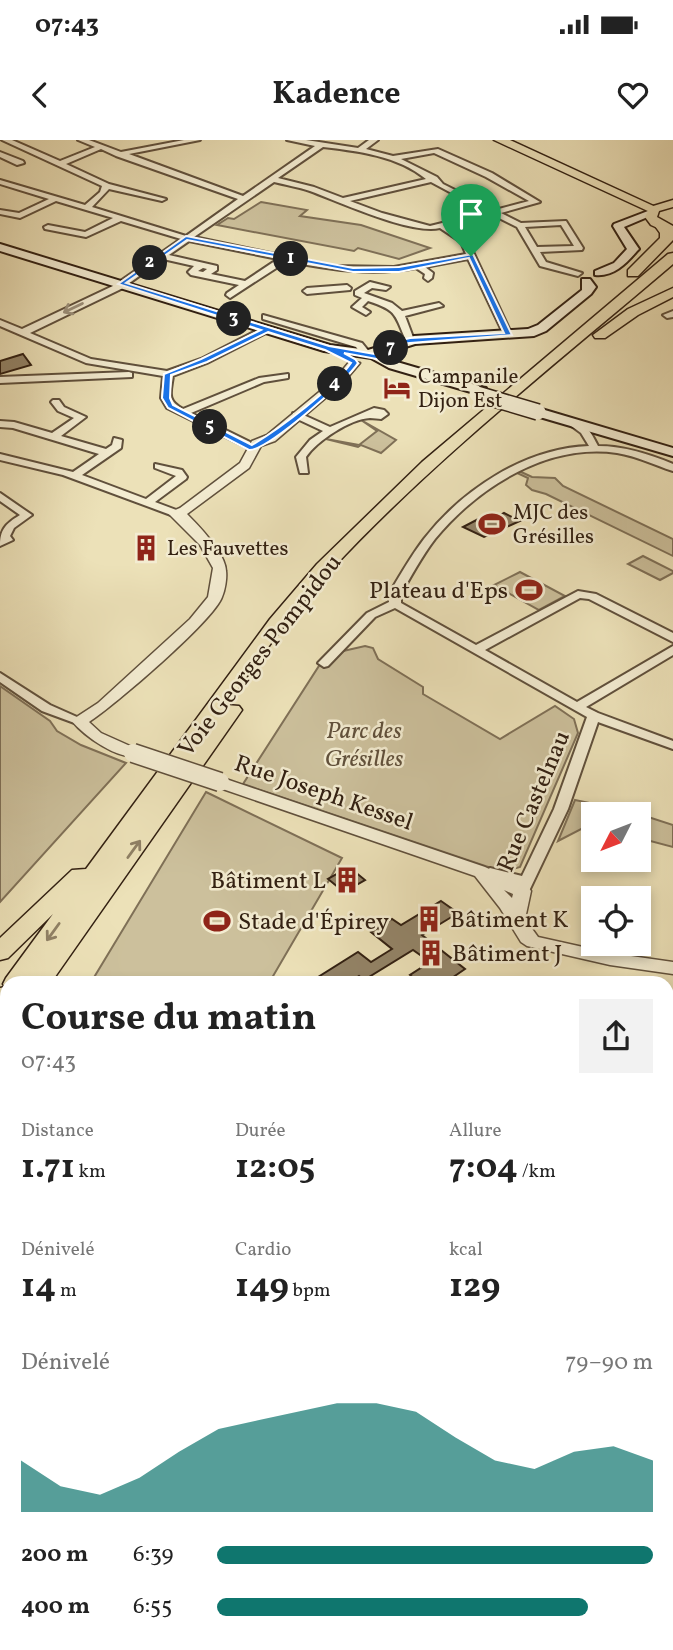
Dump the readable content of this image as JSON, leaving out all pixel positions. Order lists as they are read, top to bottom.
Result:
{
  "streets": {
    "highway": ["Voie Georges Pompidou"],
    "street": ["Rue Joseph Kessel", "Rue Castelnau"]
  },
  "crossings": [
    ["Rue Joseph Kessel", "Rue Castelnau"]
  ],
  "parks": ["Parc des Grésilles"],
  "places": {
    "hotel": ["Campanile Dijon Est"],
    "sports": ["MJC des Grésilles", "Plateau d'Eps", "Stade d'Épirey"],
    "building": [
      "Les Fauvettes",
      "Bâtiment L",
      "Bâtiment K",
      "Bâtiment J"
    ]
  },
  "north": "bottom left",
  "page": {
    "status": "07:43",
    "header": "Kadence",
    "pins": [
      "1",
      "2",
      "3",
      "7",
      "4",
      "5"
    ],
    "heading": ["Course du matin", "07:43"],
    "stats": [
      ["Distance", "1.71 km"],
      ["Durée", "12:05"],
      ["Allure", "7:04 /km"],
      ["Dénivelé", "14 m"],
      ["Cardio", "149 bpm"],
      ["kcal", "129"]
    ],
    "chart": ["Dénivelé", "79–90 m"],
    "list": [
      {
        "name": "200 m",
        "note": "6:39"
      },
      {
        "name": "400 m",
        "note": "6:55"
      }
    ]
  }
}
